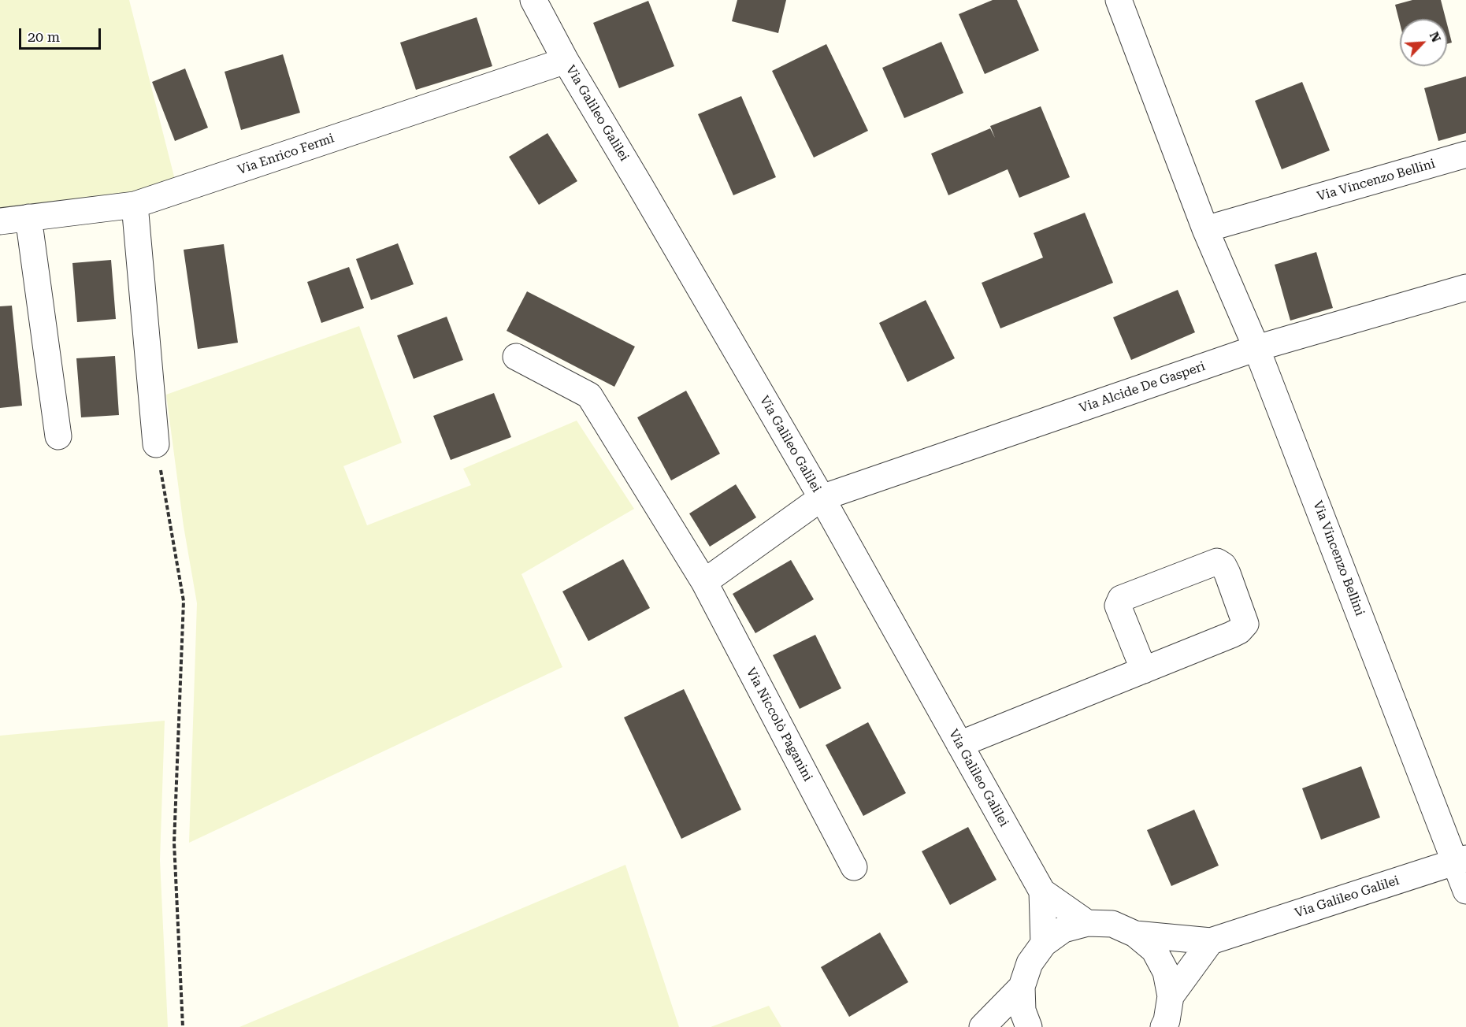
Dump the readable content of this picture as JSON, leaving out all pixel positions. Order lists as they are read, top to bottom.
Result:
{
  "streets": {
    "street": [
      "Via Galileo Galilei",
      "Via Enrico Fermi",
      "Via Vincenzo Bellini",
      "Via Alcide De Gasperi",
      "Via Niccolò Paganini"
    ]
  },
  "crossings": [
    ["Via Galileo Galilei", "Via Enrico Fermi"],
    ["Via Galileo Galilei", "Via Vincenzo Bellini"],
    ["Via Galileo Galilei", "Via Alcide De Gasperi"],
    ["Via Vincenzo Bellini", "Via Alcide De Gasperi"]
  ],
  "scale_bar": "20 m",
  "north": "top right"
}
